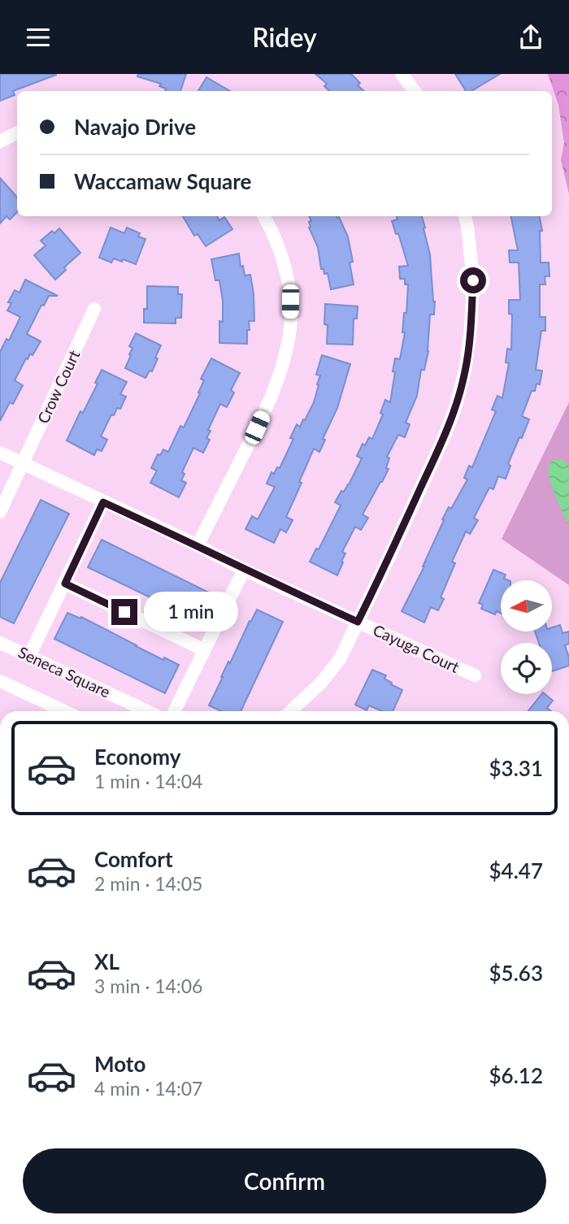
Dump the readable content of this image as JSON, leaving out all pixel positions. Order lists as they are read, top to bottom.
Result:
{
  "streets": {
    "street": ["Crow Court", "Cayuga Court", "Seneca Square"]
  },
  "crossings": [
    ["Crow Court", "Cayuga Court"]
  ],
  "north": "left",
  "page": {
    "header": "Ridey",
    "banner": ["Navajo Drive", "Waccamaw Square"],
    "bubble": "1 min",
    "list": [
      {
        "name": "Economy",
        "note": "1 min · 14:04",
        "value": "$3.31"
      },
      {
        "name": "Comfort",
        "note": "2 min · 14:05",
        "value": "$4.47"
      },
      {
        "name": "XL",
        "note": "3 min · 14:06",
        "value": "$5.63"
      },
      {
        "name": "Moto",
        "note": "4 min · 14:07",
        "value": "$6.12"
      }
    ],
    "buttons": "Confirm"
  }
}
